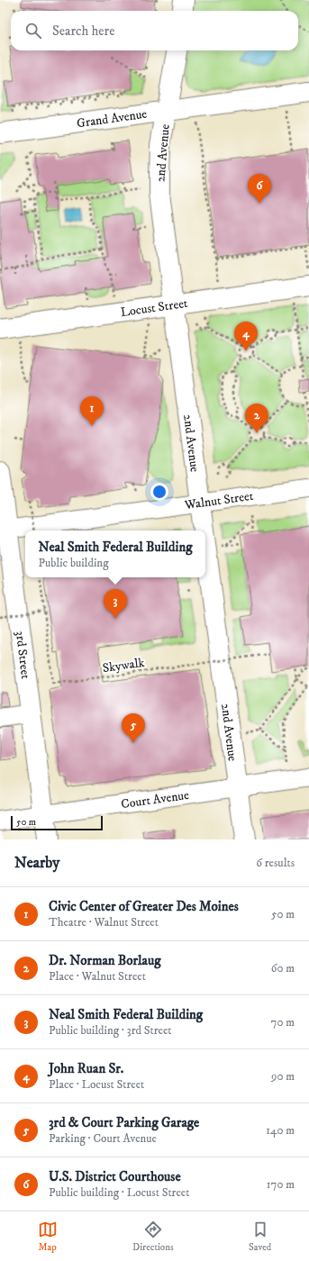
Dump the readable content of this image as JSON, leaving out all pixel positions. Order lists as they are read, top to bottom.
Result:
{
  "streets": {
    "main road": [
      "Grand Avenue",
      "2nd Avenue",
      "Locust Street",
      "3rd Street"
    ],
    "street": ["Walnut Street", "Court Avenue"],
    "path": ["Skywalk"]
  },
  "crossings": [
    ["Grand Avenue", "2nd Avenue"],
    ["2nd Avenue", "Locust Street"],
    ["2nd Avenue", "Walnut Street"],
    ["2nd Avenue", "Court Avenue"],
    ["Walnut Street", "3rd Street"],
    ["3rd Street", "Court Avenue"]
  ],
  "scale_bar": "50 m",
  "page": {
    "search": "Search here",
    "pins": [
      "6",
      "4",
      "1",
      "2",
      "3",
      "5"
    ],
    "popup": ["Neal Smith Federal Building", "Public building"],
    "scale": "50 m",
    "heading": ["Nearby", "6 results"],
    "list": [
      {
        "mark": "1",
        "name": "Civic Center of Greater Des Moines",
        "note": "Theatre · Walnut Street",
        "value": "50 m"
      },
      {
        "mark": "2",
        "name": "Dr. Norman Borlaug",
        "note": "Place · Walnut Street",
        "value": "60 m"
      },
      {
        "mark": "3",
        "name": "Neal Smith Federal Building",
        "note": "Public building · 3rd Street",
        "value": "70 m"
      },
      {
        "mark": "4",
        "name": "John Ruan Sr.",
        "note": "Place · Locust Street",
        "value": "90 m"
      },
      {
        "mark": "5",
        "name": "3rd & Court Parking Garage",
        "note": "Parking · Court Avenue",
        "value": "140 m"
      },
      {
        "mark": "6",
        "name": "U.S. District Courthouse",
        "note": "Public building · Locust Street",
        "value": "170 m"
      }
    ],
    "nav": ["Map", "Directions", "Saved"]
  }
}
